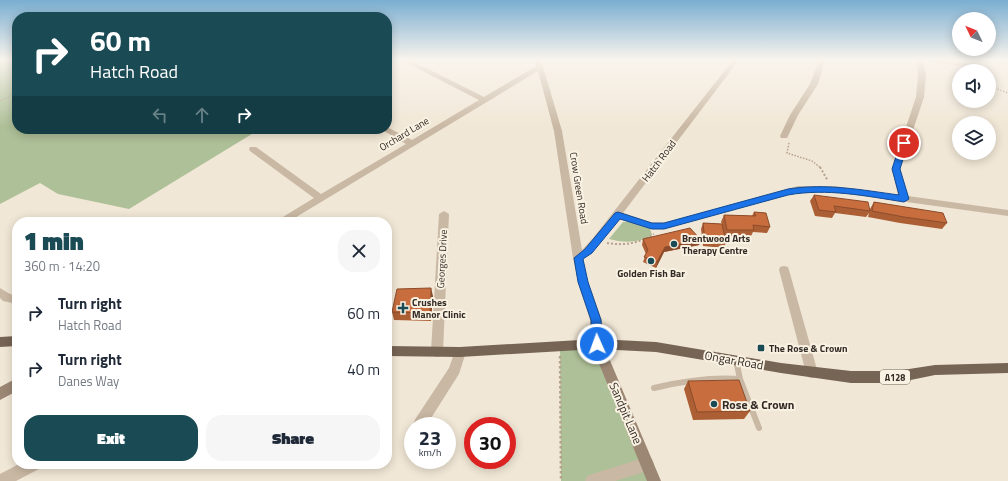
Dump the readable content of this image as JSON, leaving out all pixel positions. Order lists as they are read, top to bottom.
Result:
{
  "streets": {
    "main road": ["Ongar Road", "A128"],
    "street": [
      "Orchard Lane",
      "Hatch Road",
      "Crow Green Road",
      "Georges Drive",
      "Sandpit Lane"
    ]
  },
  "crossings": [
    ["Hatch Road", "Crow Green Road"],
    ["Crow Green Road", "Ongar Road"],
    ["Crow Green Road", "Sandpit Lane"],
    ["Georges Drive", "Ongar Road"],
    ["Ongar Road", "Sandpit Lane"]
  ],
  "places": {
    "other": ["Brentwood Arts Therapy Centre", "Golden Fish Bar", "Rose & Crown"],
    "health": ["Crushes Manor Clinic"],
    "transit": ["The Rose & Crown"]
  },
  "north": "top left",
  "page": {
    "turn": ["60 m", "Hatch Road"],
    "heading": ["1 min", "360 m · 14:20"],
    "list": [
      {
        "name": "Turn right",
        "note": "Hatch Road",
        "value": "60 m"
      },
      {
        "name": "Turn right",
        "note": "Danes Way",
        "value": "40 m"
      }
    ],
    "buttons": ["Exit", "Share"],
    "speed": "23 km/h",
    "limit": "30"
  }
}
